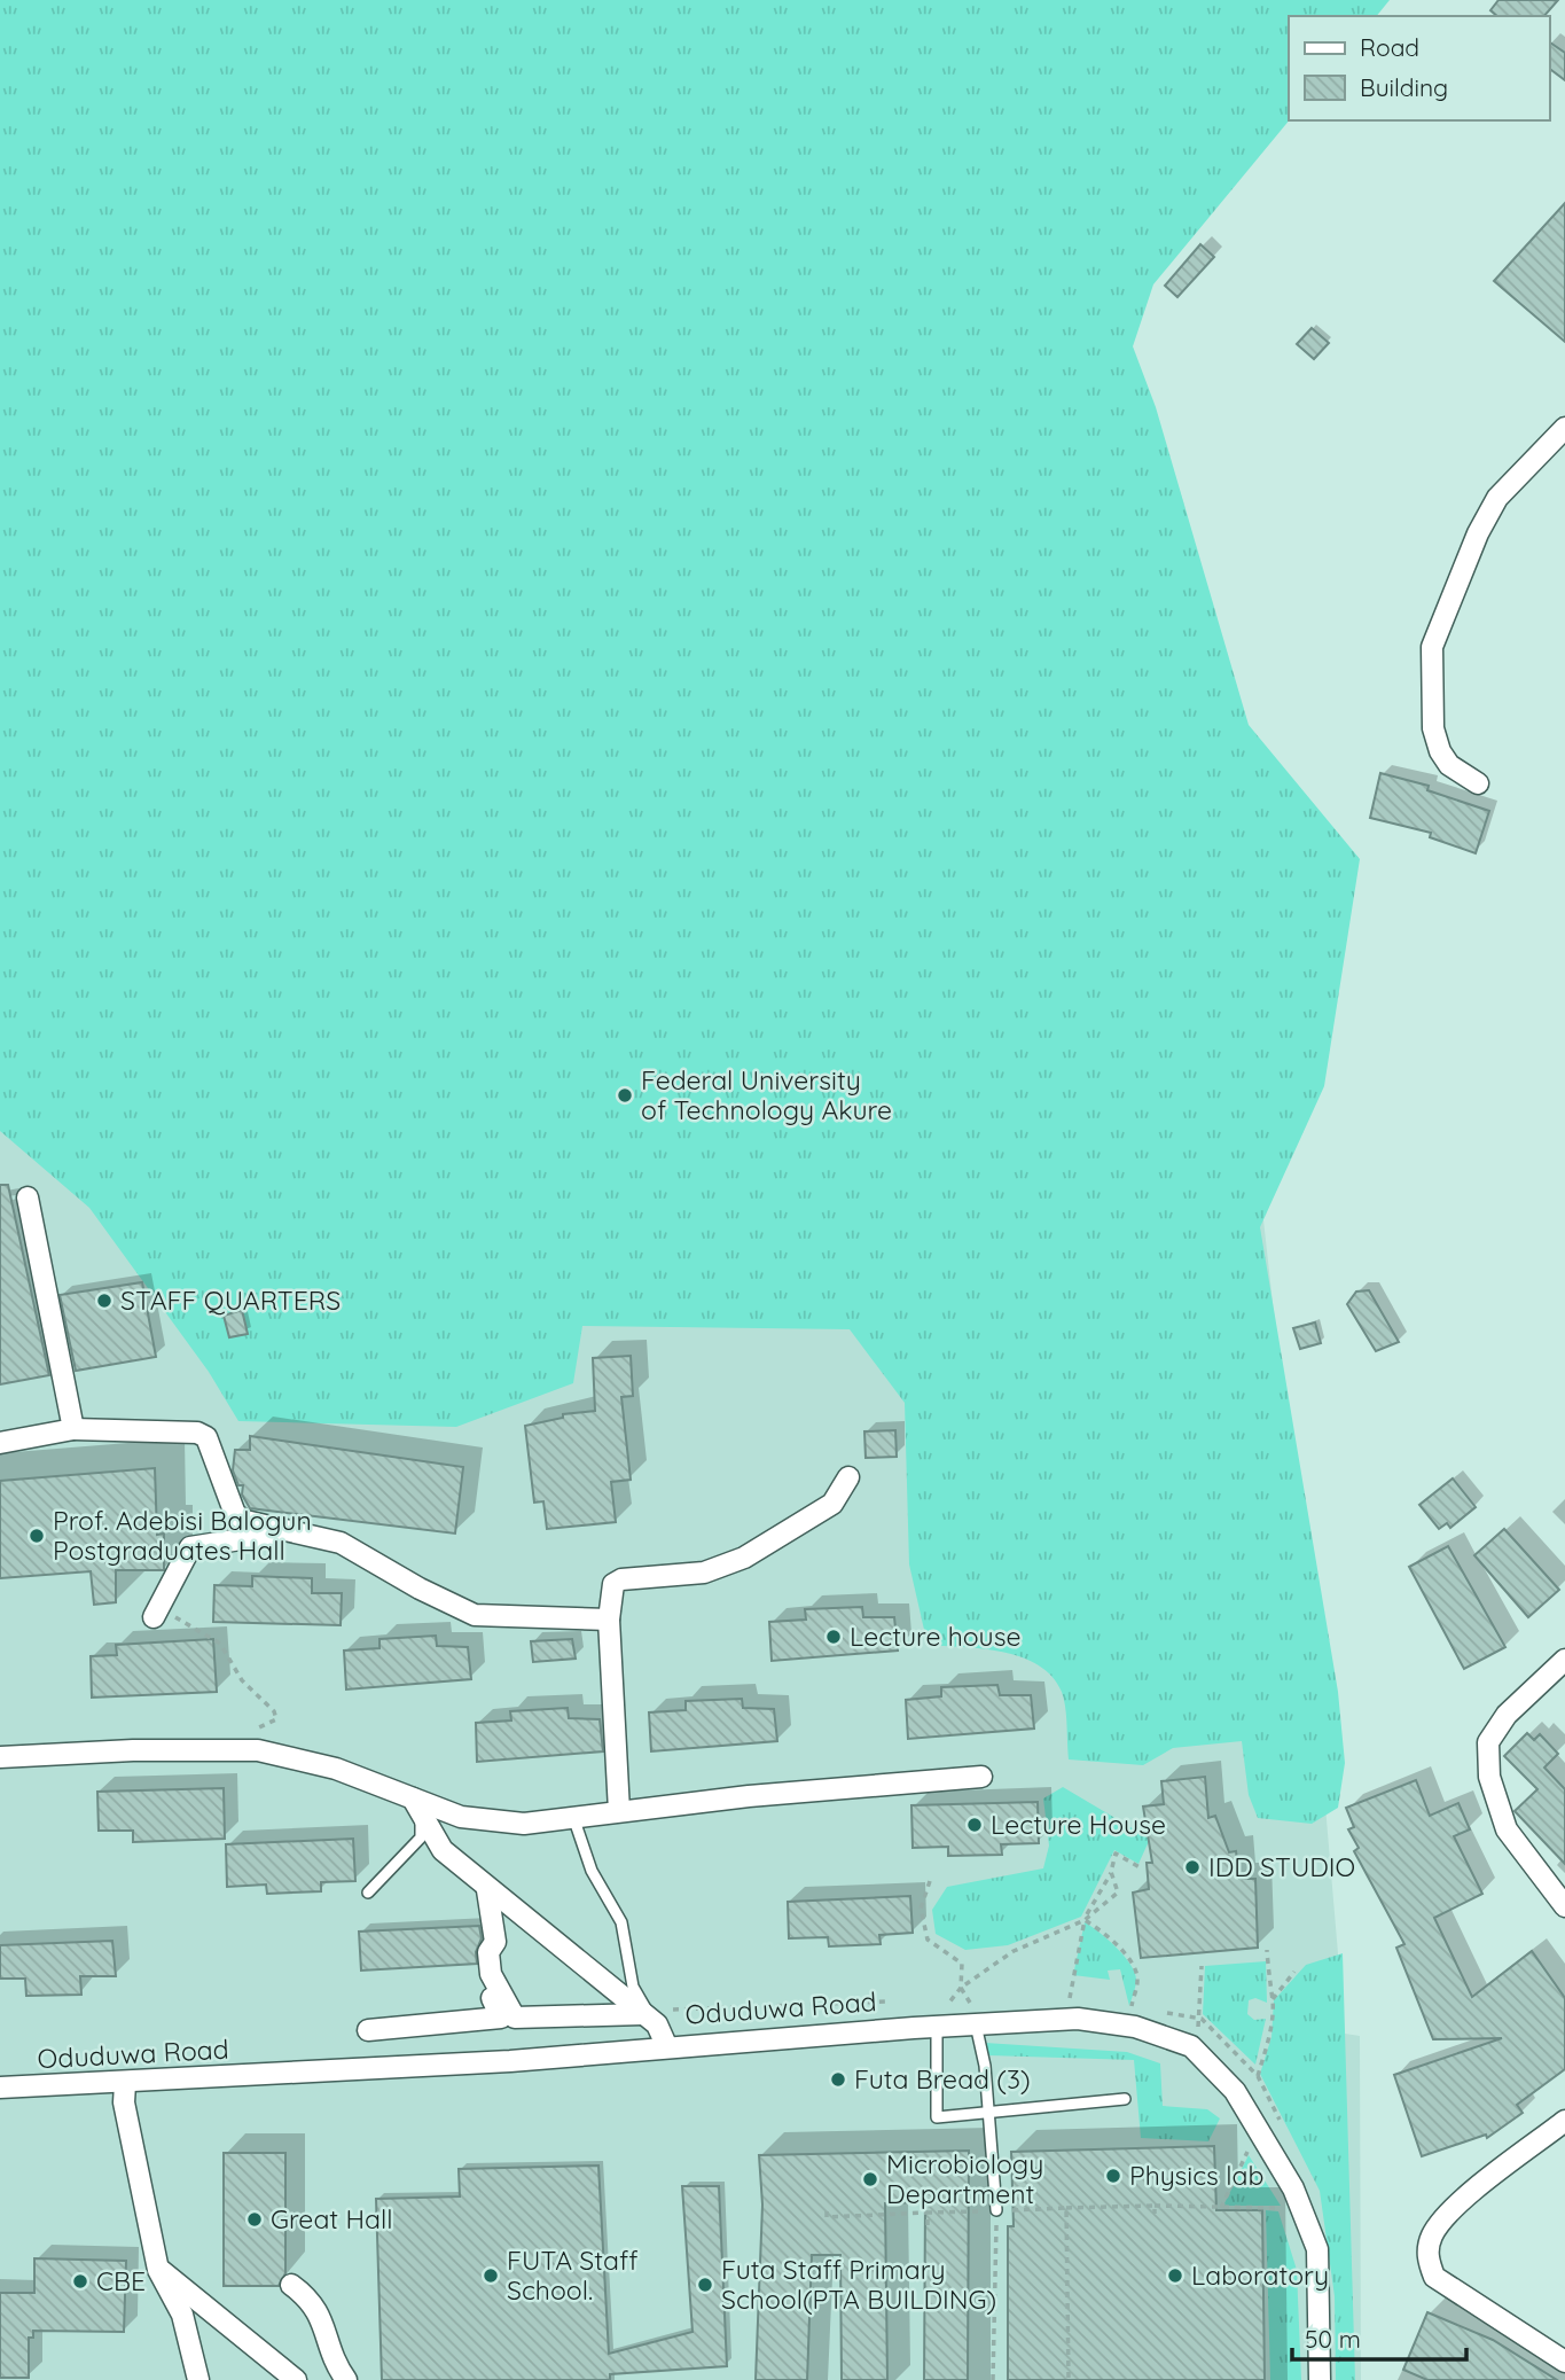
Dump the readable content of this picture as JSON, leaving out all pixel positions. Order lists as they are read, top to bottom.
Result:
{
  "streets": {
    "street": ["Oduduwa Road"]
  },
  "places": [
    "Federal University of Technology Akure",
    "STAFF QUARTERS",
    "Prof. Adebisi Balogun Postgraduates Hall",
    "Lecture house",
    "Lecture House",
    "IDD STUDIO",
    "Futa Bread (3)",
    "Physics lab",
    "Microbiology Department",
    "Great Hall",
    "FUTA Staff School.",
    "Laboratory",
    "CBE",
    "Futa Staff Primary School(PTA BUILDING)"
  ],
  "legend": ["Road", "Building"],
  "scale_bar": "50 m"
}
